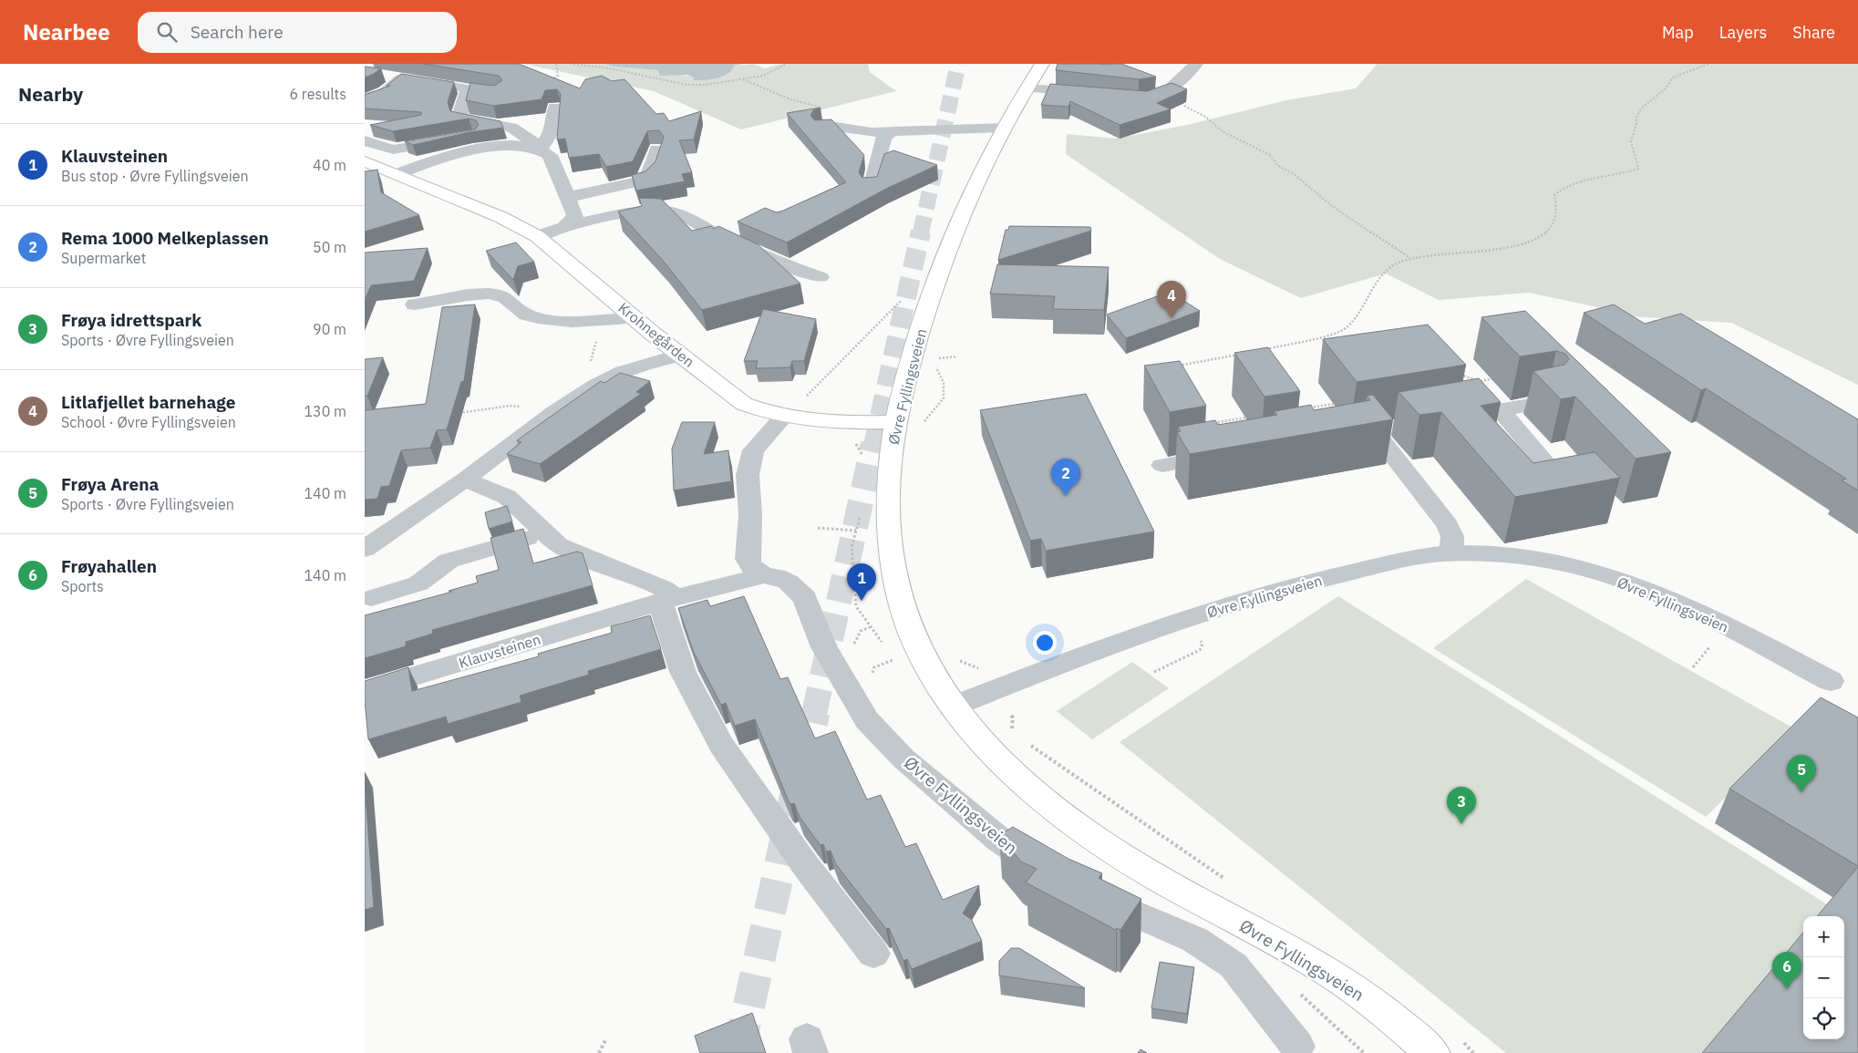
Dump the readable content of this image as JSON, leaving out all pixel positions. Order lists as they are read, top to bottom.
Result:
{
  "streets": {
    "main road": ["Krohnegården", "Øvre Fyllingsveien"],
    "street": ["Klauvsteinen"]
  },
  "crossings": [
    ["Krohnegården", "Øvre Fyllingsveien"],
    ["Øvre Fyllingsveien", "Klauvsteinen"]
  ],
  "page": {
    "header": "Nearbee",
    "search": "Search here",
    "nav": ["Map", "Layers", "Share"],
    "heading": ["Nearby", "6 results"],
    "list": [
      {
        "mark": "1",
        "name": "Klauvsteinen",
        "note": "Bus stop · Øvre Fyllingsveien",
        "value": "40 m"
      },
      {
        "mark": "2",
        "name": "Rema 1000 Melkeplassen",
        "note": "Supermarket",
        "value": "50 m"
      },
      {
        "mark": "3",
        "name": "Frøya idrettspark",
        "note": "Sports · Øvre Fyllingsveien",
        "value": "90 m"
      },
      {
        "mark": "4",
        "name": "Litlafjellet barnehage",
        "note": "School · Øvre Fyllingsveien",
        "value": "130 m"
      },
      {
        "mark": "5",
        "name": "Frøya Arena",
        "note": "Sports · Øvre Fyllingsveien",
        "value": "140 m"
      },
      {
        "mark": "6",
        "name": "Frøyahallen",
        "note": "Sports",
        "value": "140 m"
      }
    ],
    "pins": [
      "4",
      "2",
      "1",
      "5",
      "3",
      "6"
    ],
    "map_buttons": ["+", "−"]
  }
}
